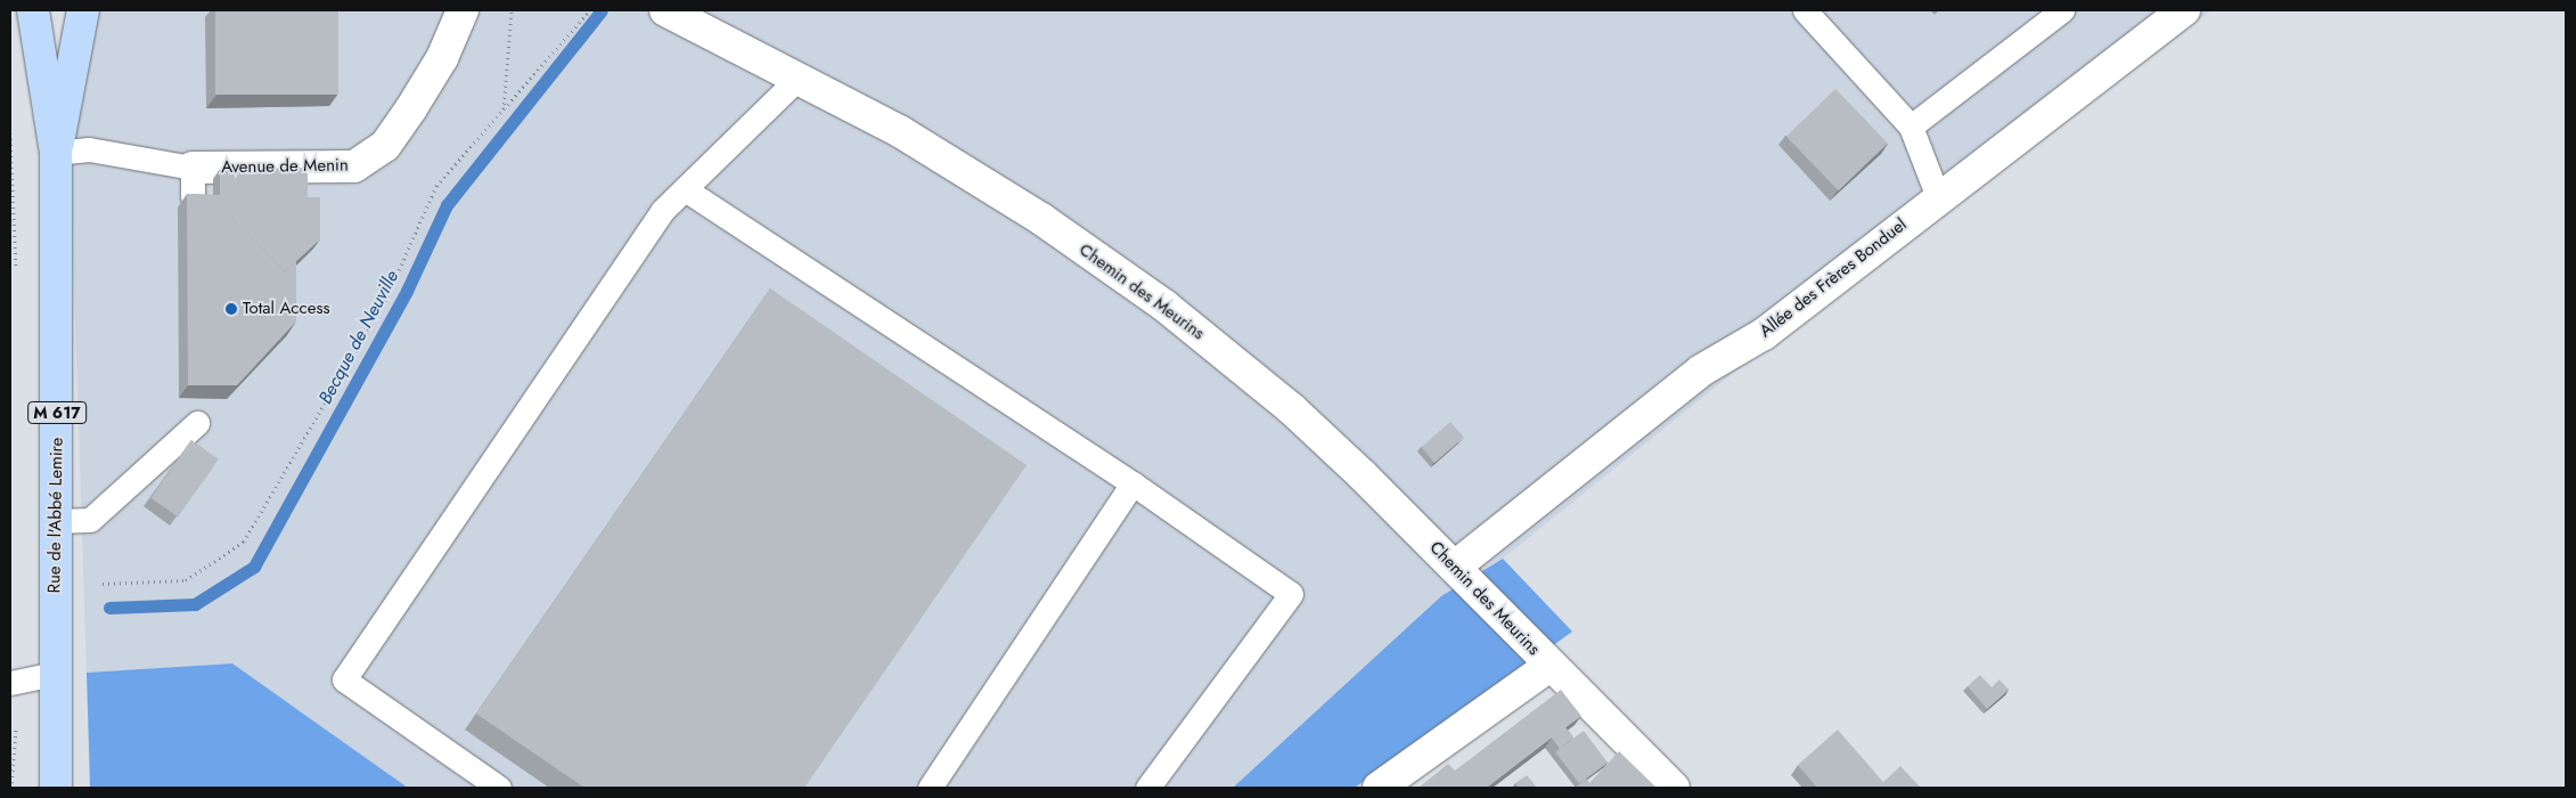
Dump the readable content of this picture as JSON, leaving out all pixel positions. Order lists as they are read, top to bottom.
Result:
{
  "streets": {
    "main road": ["M 617", "Rue de l'Abbé Lemire"],
    "street": ["Avenue de Menin", "Allée des Frères Bonduel", "Chemin des Meurins"]
  },
  "crossings": [
    ["Allée des Frères Bonduel", "Chemin des Meurins"]
  ],
  "water": ["Becque de Neuville"],
  "places": ["Total Access"]
}
